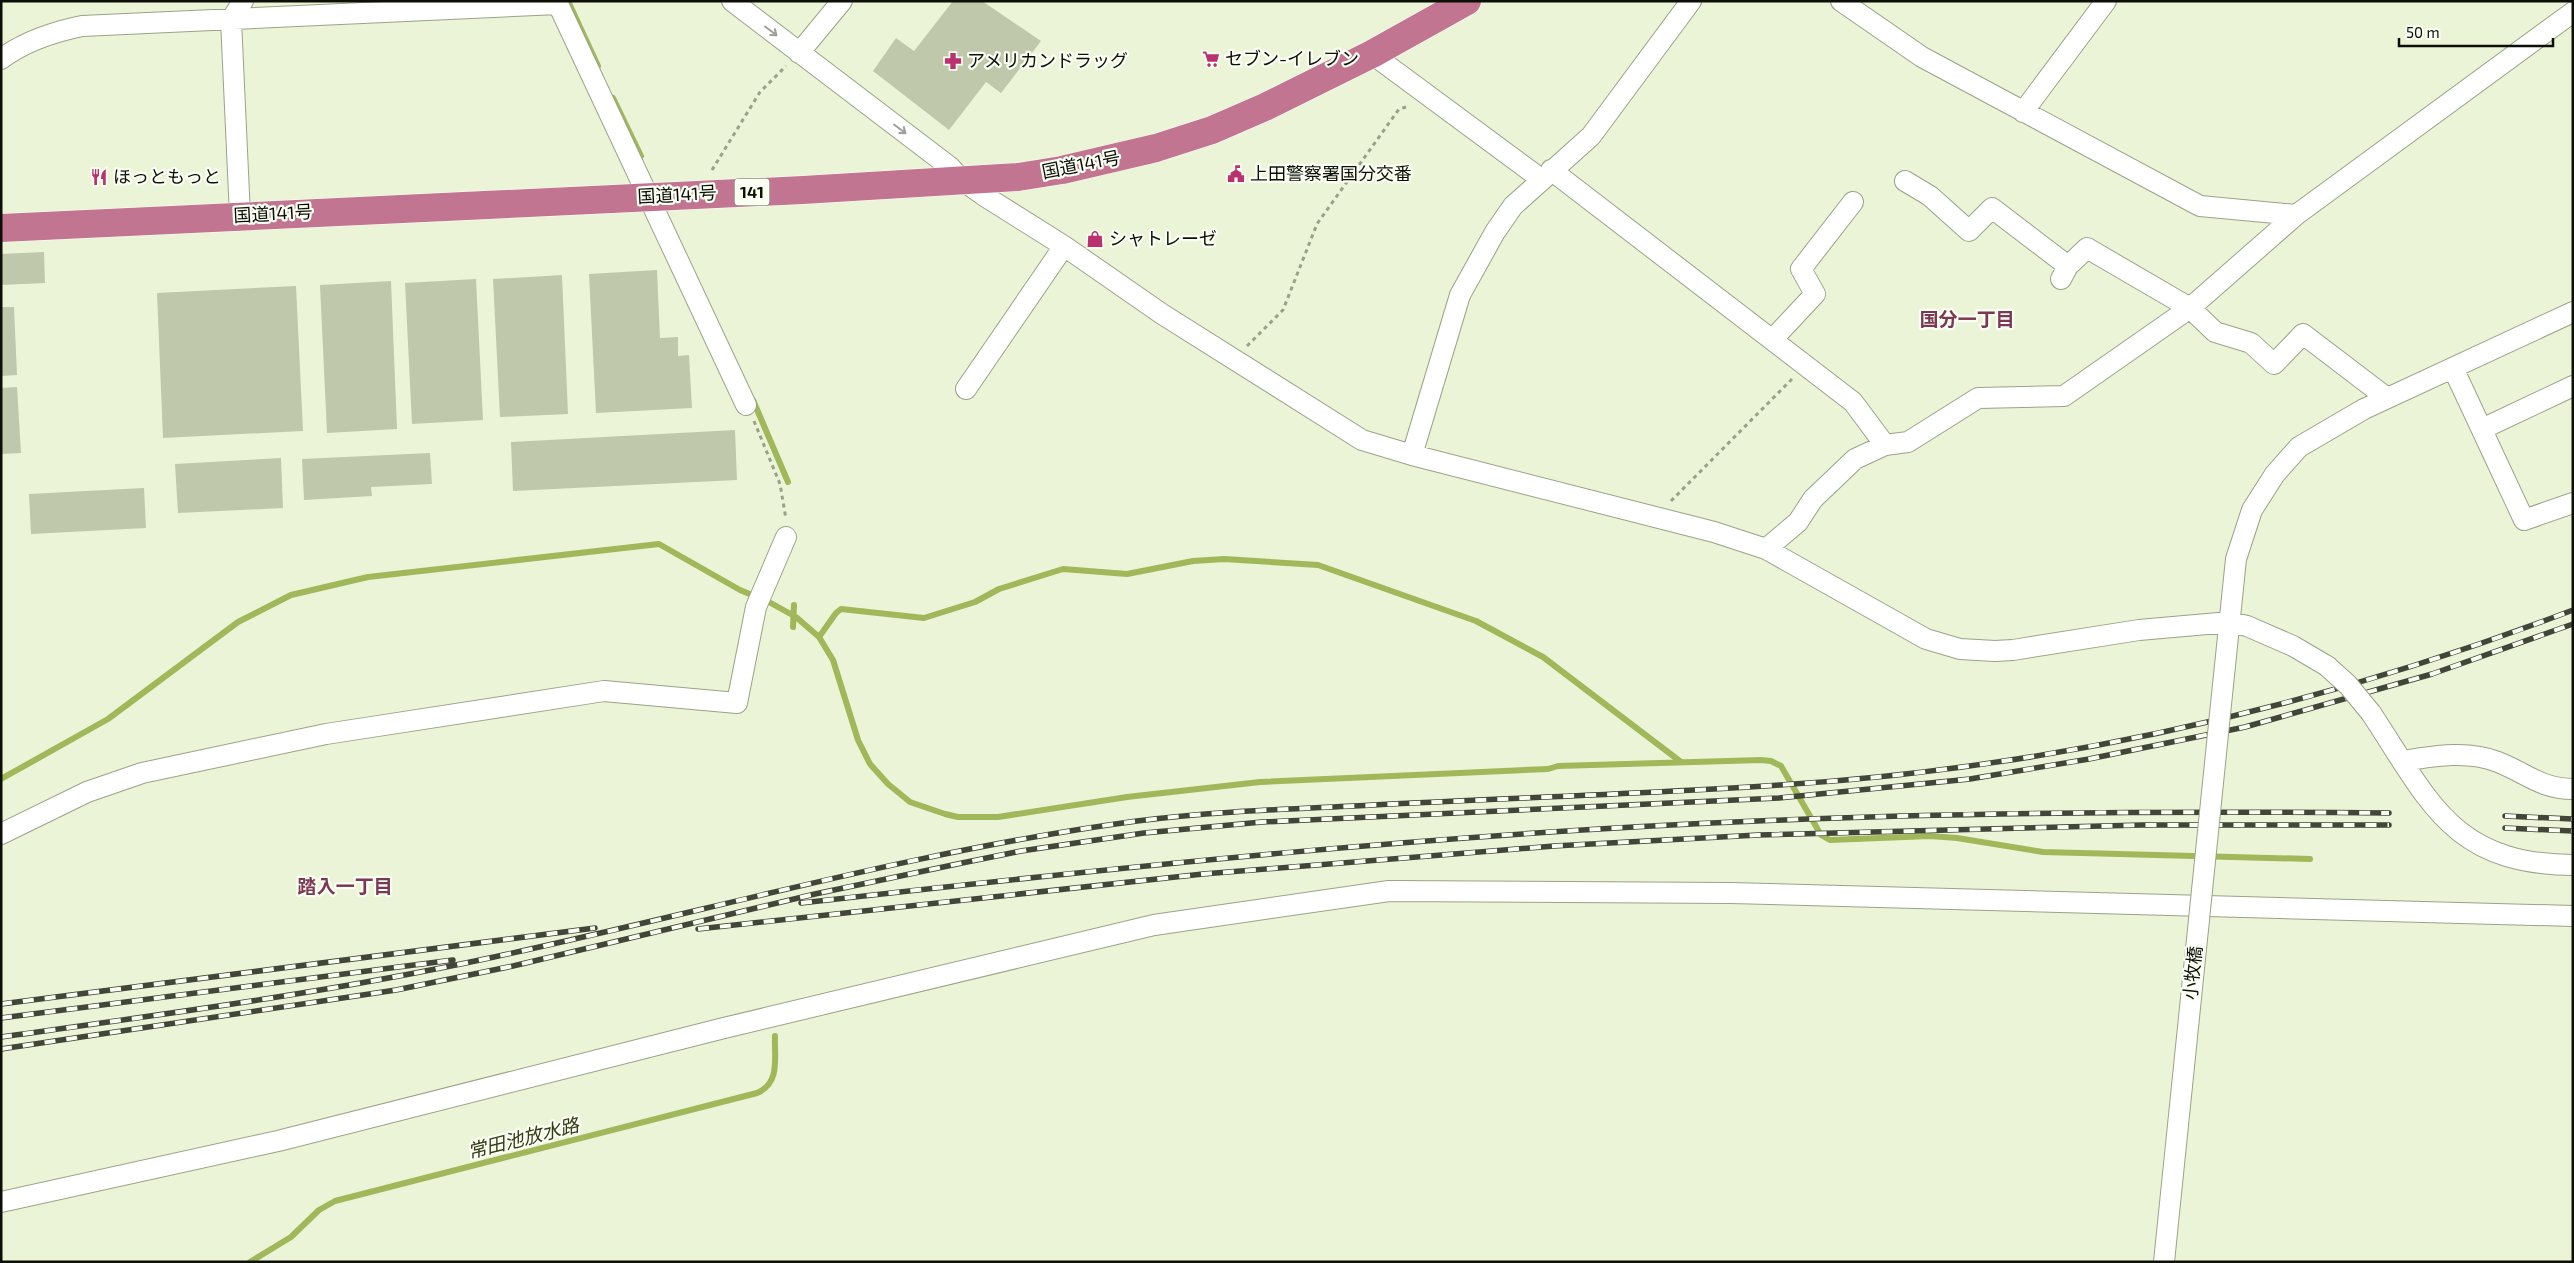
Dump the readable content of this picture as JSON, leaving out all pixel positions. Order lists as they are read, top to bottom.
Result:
{
  "streets": {
    "highway": ["国道141号", "141"],
    "street": ["小牧橋"]
  },
  "districts": ["国分一丁目", "踏入一丁目"],
  "water": ["常田池放水路"],
  "places": {
    "supermarket": ["セブン-イレブン"],
    "pharmacy": ["アメリカンドラッグ"],
    "public building": ["上田警察署国分交番"],
    "restaurant": ["ほっともっと"],
    "shop": ["シャトレーゼ"]
  },
  "scale_bar": "50 m"
}
